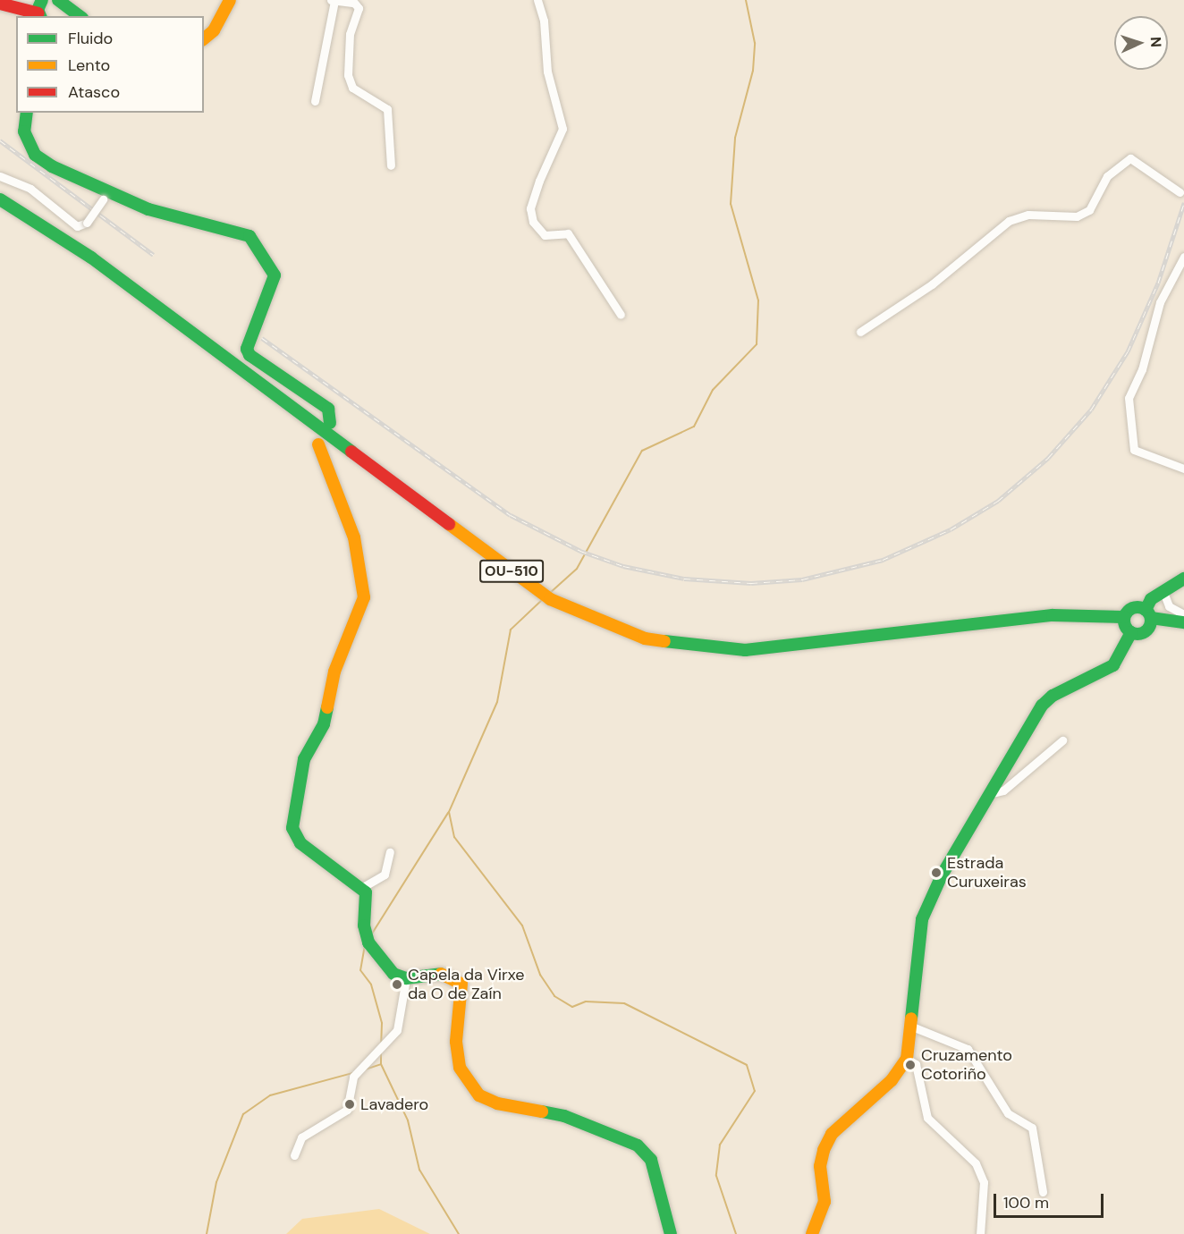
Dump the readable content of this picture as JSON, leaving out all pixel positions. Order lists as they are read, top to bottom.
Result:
{
  "streets": {
    "street": ["OU-510"]
  },
  "places": [
    "Estrada Curuxeiras",
    "Capela da Virxe da O de Zaín",
    "Cruzamento Cotoriño",
    "Lavadero"
  ],
  "legend": ["Fluido", "Lento", "Atasco"],
  "scale_bar": "100 m",
  "north": "right"
}
